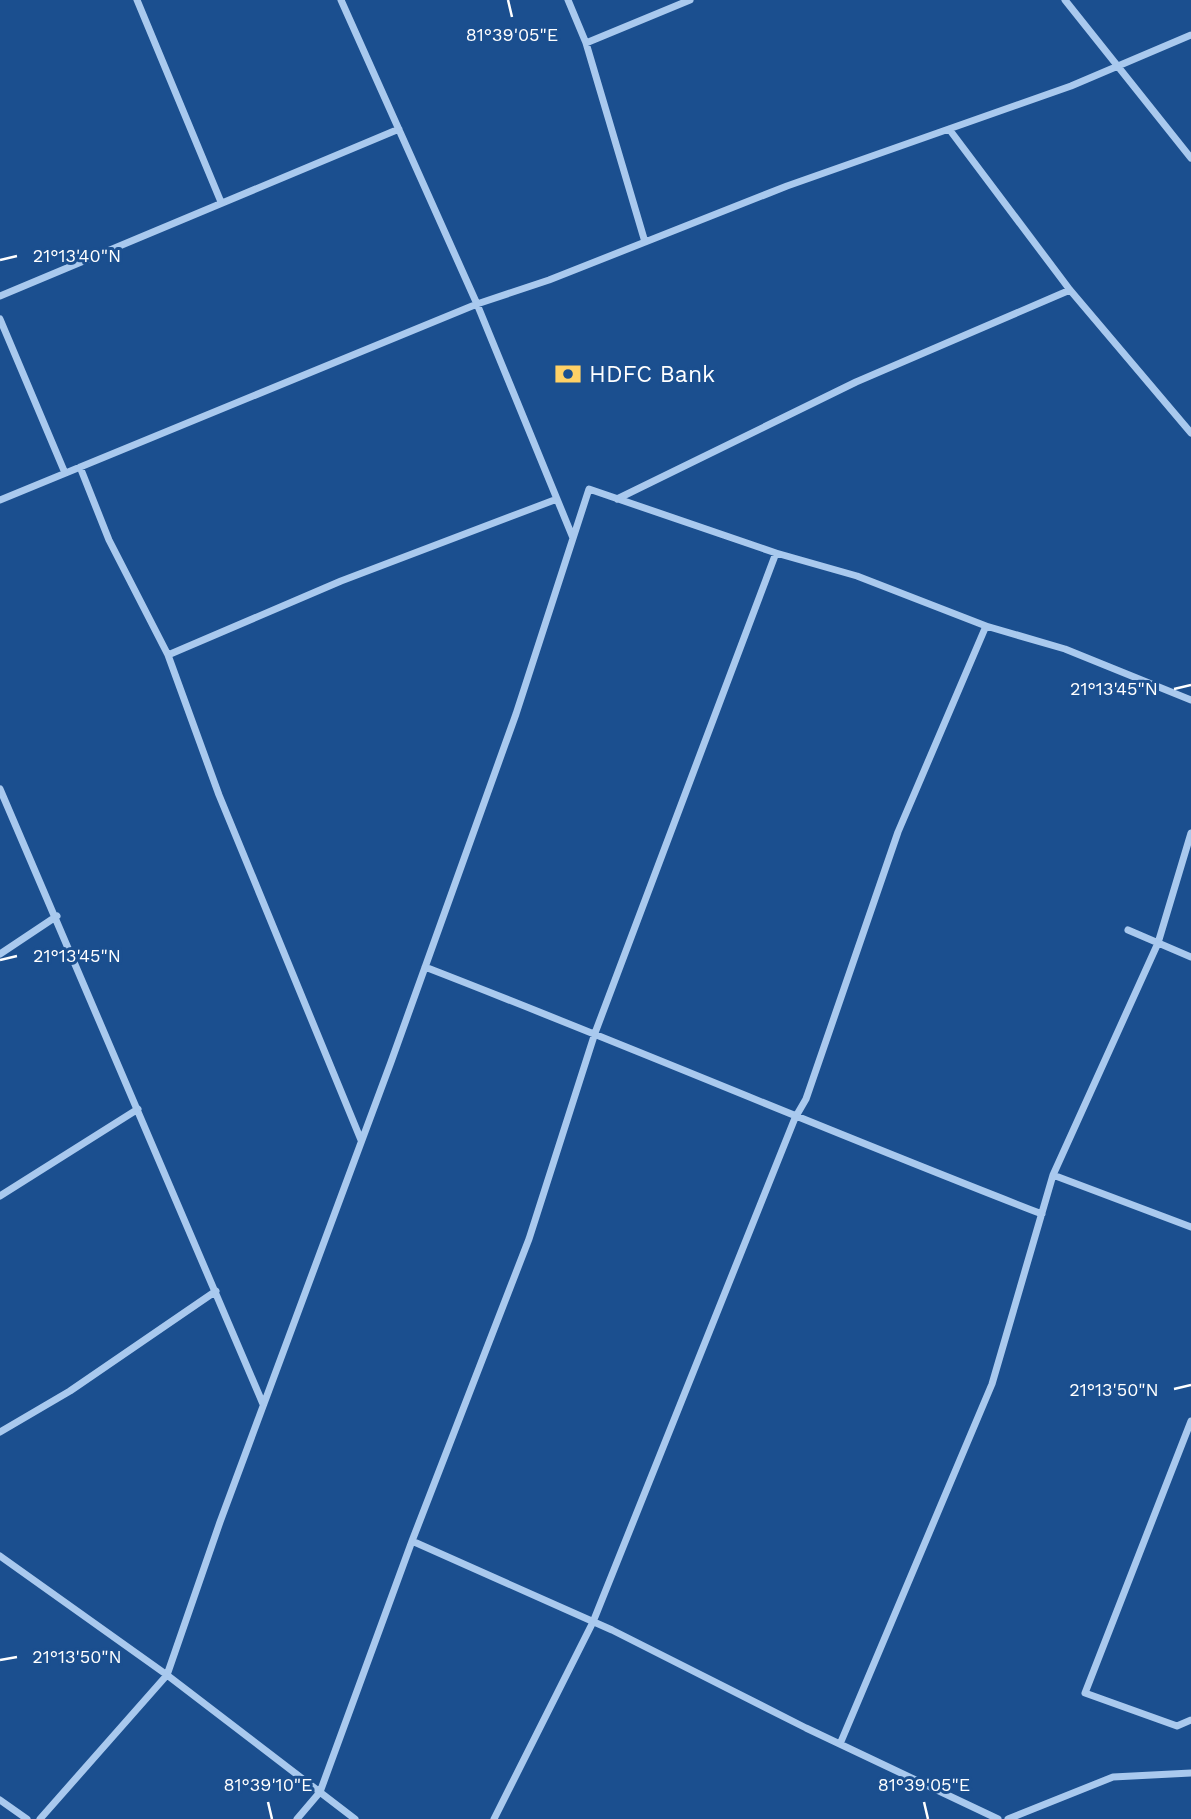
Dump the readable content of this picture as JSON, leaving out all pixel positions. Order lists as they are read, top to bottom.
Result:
{
  "places": {
    "bank": ["HDFC Bank"]
  },
  "coordinates": [
    "81°39'05\"E",
    "21°13'40\"N",
    "21°13'45\"N",
    "21°13'50\"N",
    "81°39'10\"E"
  ]
}
